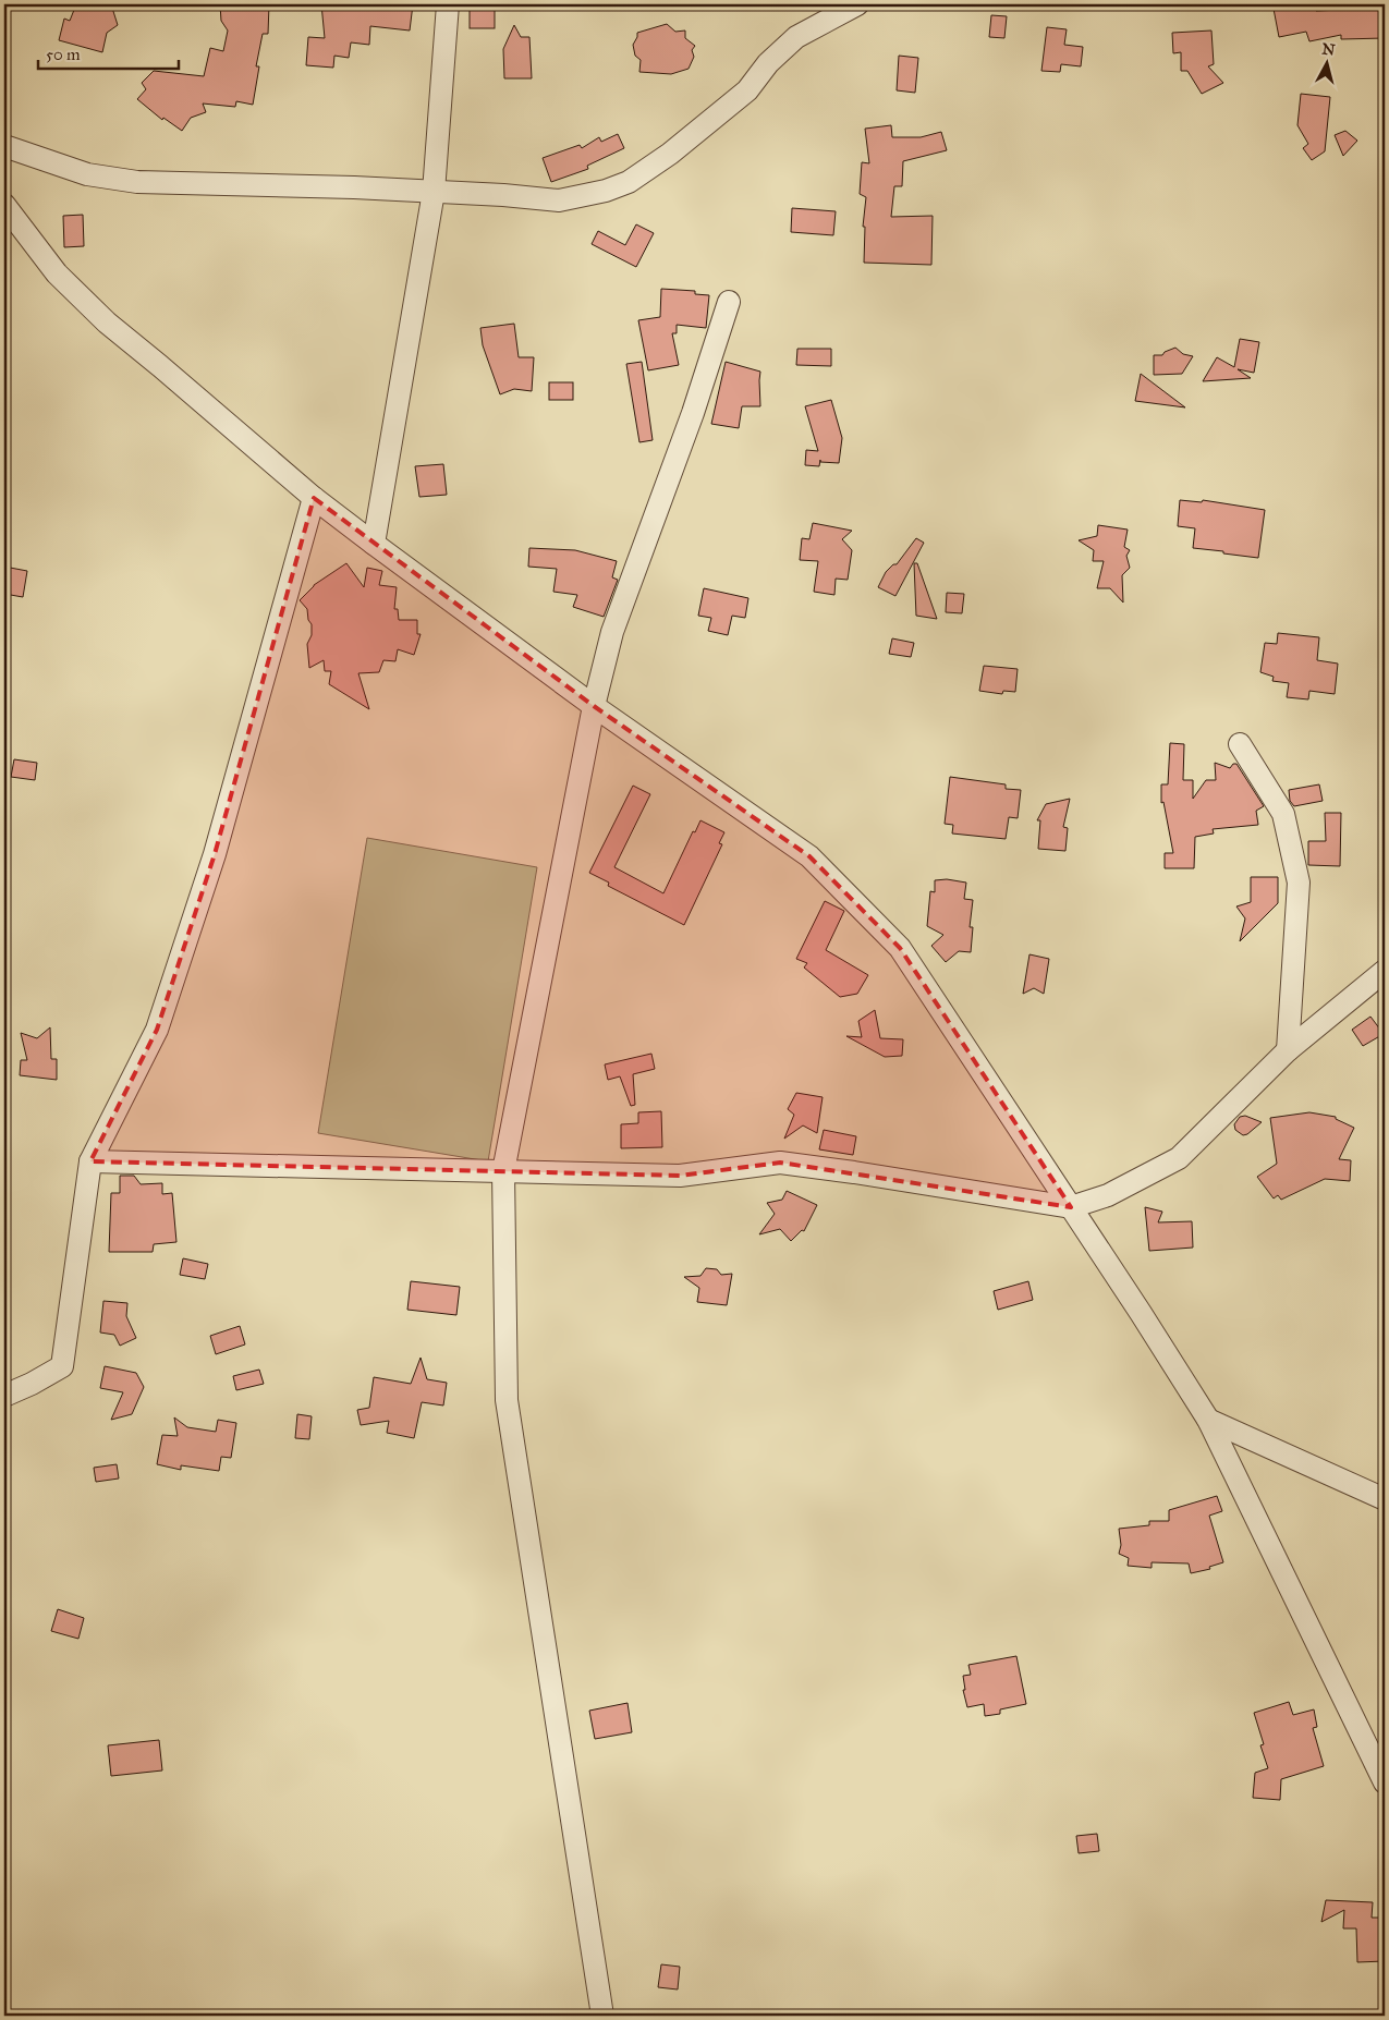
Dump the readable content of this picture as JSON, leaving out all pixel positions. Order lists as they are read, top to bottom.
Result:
{
  "scale_bar": "50 m",
  "north": "top"
}
